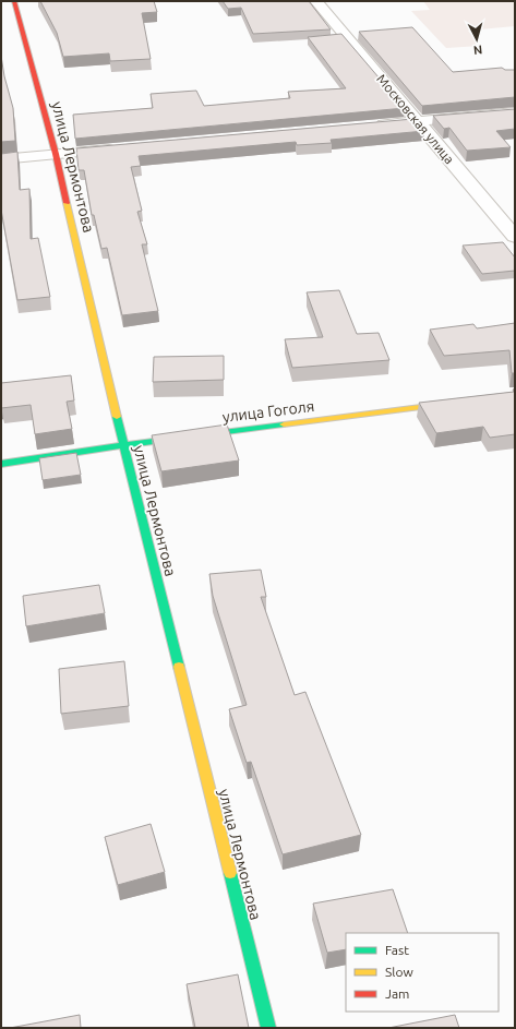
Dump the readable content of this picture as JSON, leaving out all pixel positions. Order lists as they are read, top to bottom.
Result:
{
  "streets": {
    "street": ["Московская улица", "улица Лермонтова", "улица Гоголя"]
  },
  "crossings": [
    ["улица Лермонтова", "улица Гоголя"]
  ],
  "legend": ["Fast", "Slow", "Jam"],
  "north": "bottom"
}
